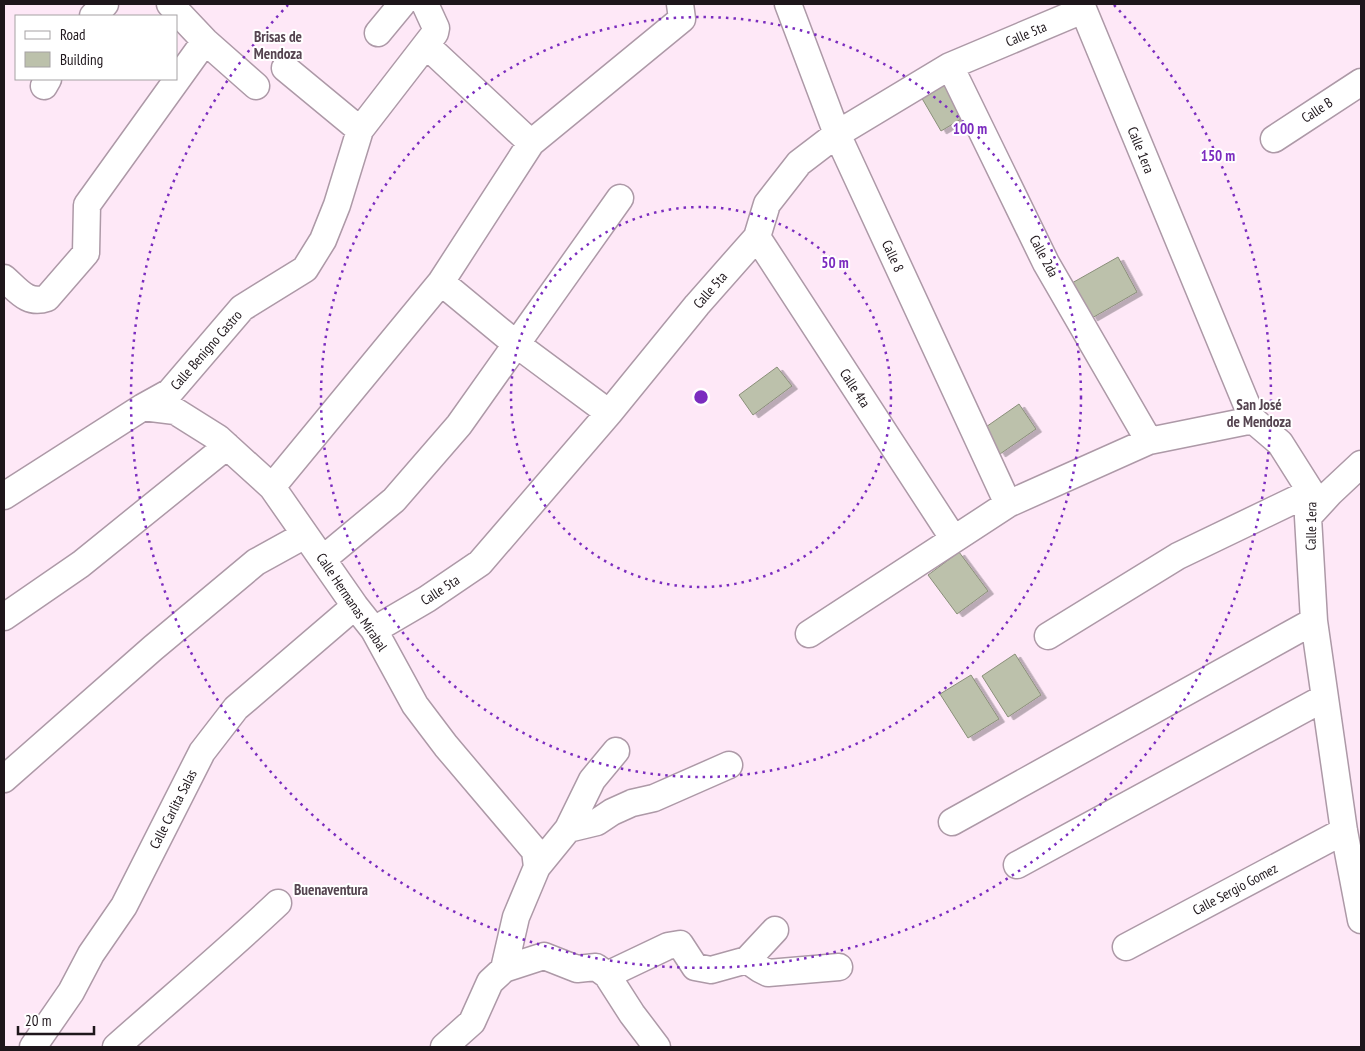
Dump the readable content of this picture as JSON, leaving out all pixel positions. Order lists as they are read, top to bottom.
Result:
{
  "streets": {
    "street": [
      "Calle 5ta",
      "Calle B",
      "Calle 1era",
      "Calle 8",
      "Calle 2da",
      "Calle Benigno Castro",
      "Calle 4ta",
      "Calle Hermanas Mirabal",
      "Calle Carlita Salas",
      "Calle Sergio Gomez"
    ]
  },
  "crossings": [
    ["Calle 5ta", "Calle 1era"],
    ["Calle 5ta", "Calle 8"],
    ["Calle 5ta", "Calle 2da"],
    ["Calle 5ta", "Calle 4ta"],
    ["Calle 5ta", "Calle Hermanas Mirabal"],
    ["Calle 1era", "Calle Sergio Gomez"],
    ["Calle Benigno Castro", "Calle Hermanas Mirabal"],
    ["Calle Hermanas Mirabal", "Calle Carlita Salas"]
  ],
  "districts": ["Brisas de Mendoza", "San José de Mendoza", "Buenaventura"],
  "legend": ["Road", "Building"],
  "scale_bar": "20 m",
  "rings": ["100 m", "150 m", "50 m"]
}
